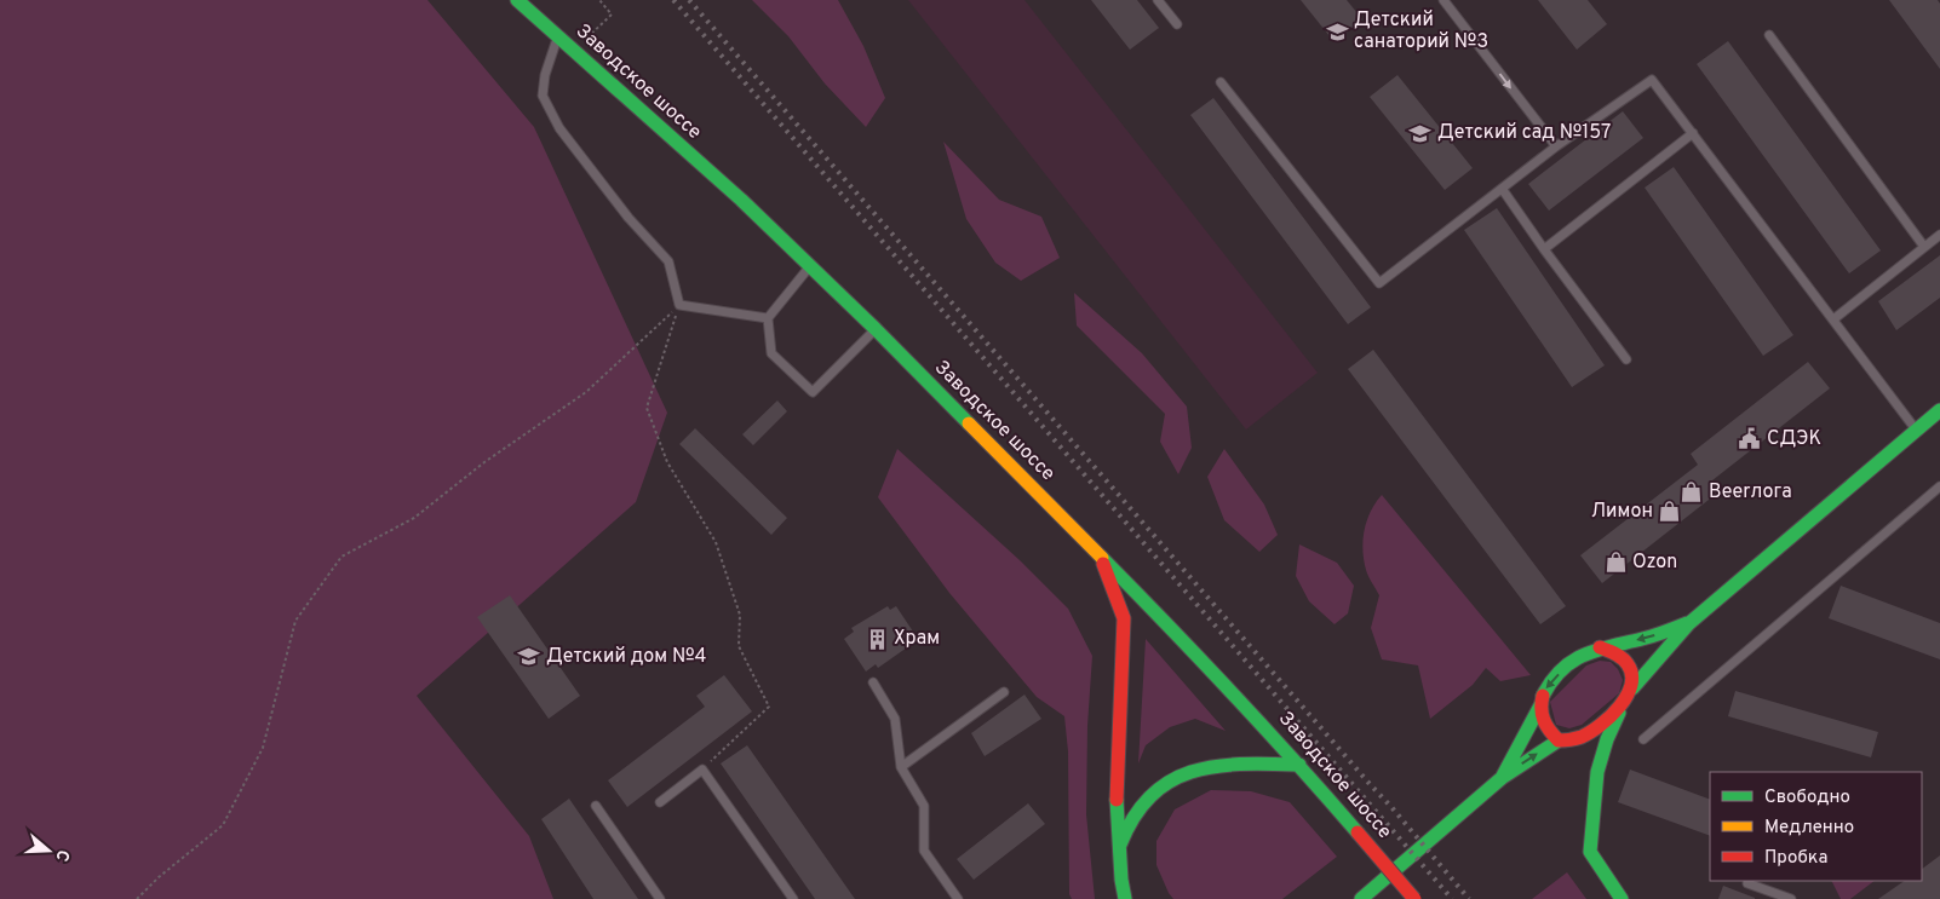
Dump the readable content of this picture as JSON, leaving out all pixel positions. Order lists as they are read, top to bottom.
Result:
{
  "streets": {
    "street": ["Заводское шоссе"]
  },
  "places": {
    "school or university": ["Детский санаторий №3", "Детский сад №157", "Детский дом №4"],
    "public building": ["СДЭК"],
    "shop": ["Beerлога", "Лимон", "Ozon"],
    "building": ["Храм"]
  },
  "legend": ["Свободно", "Медленно", "Пробка"],
  "north": "right"
}
